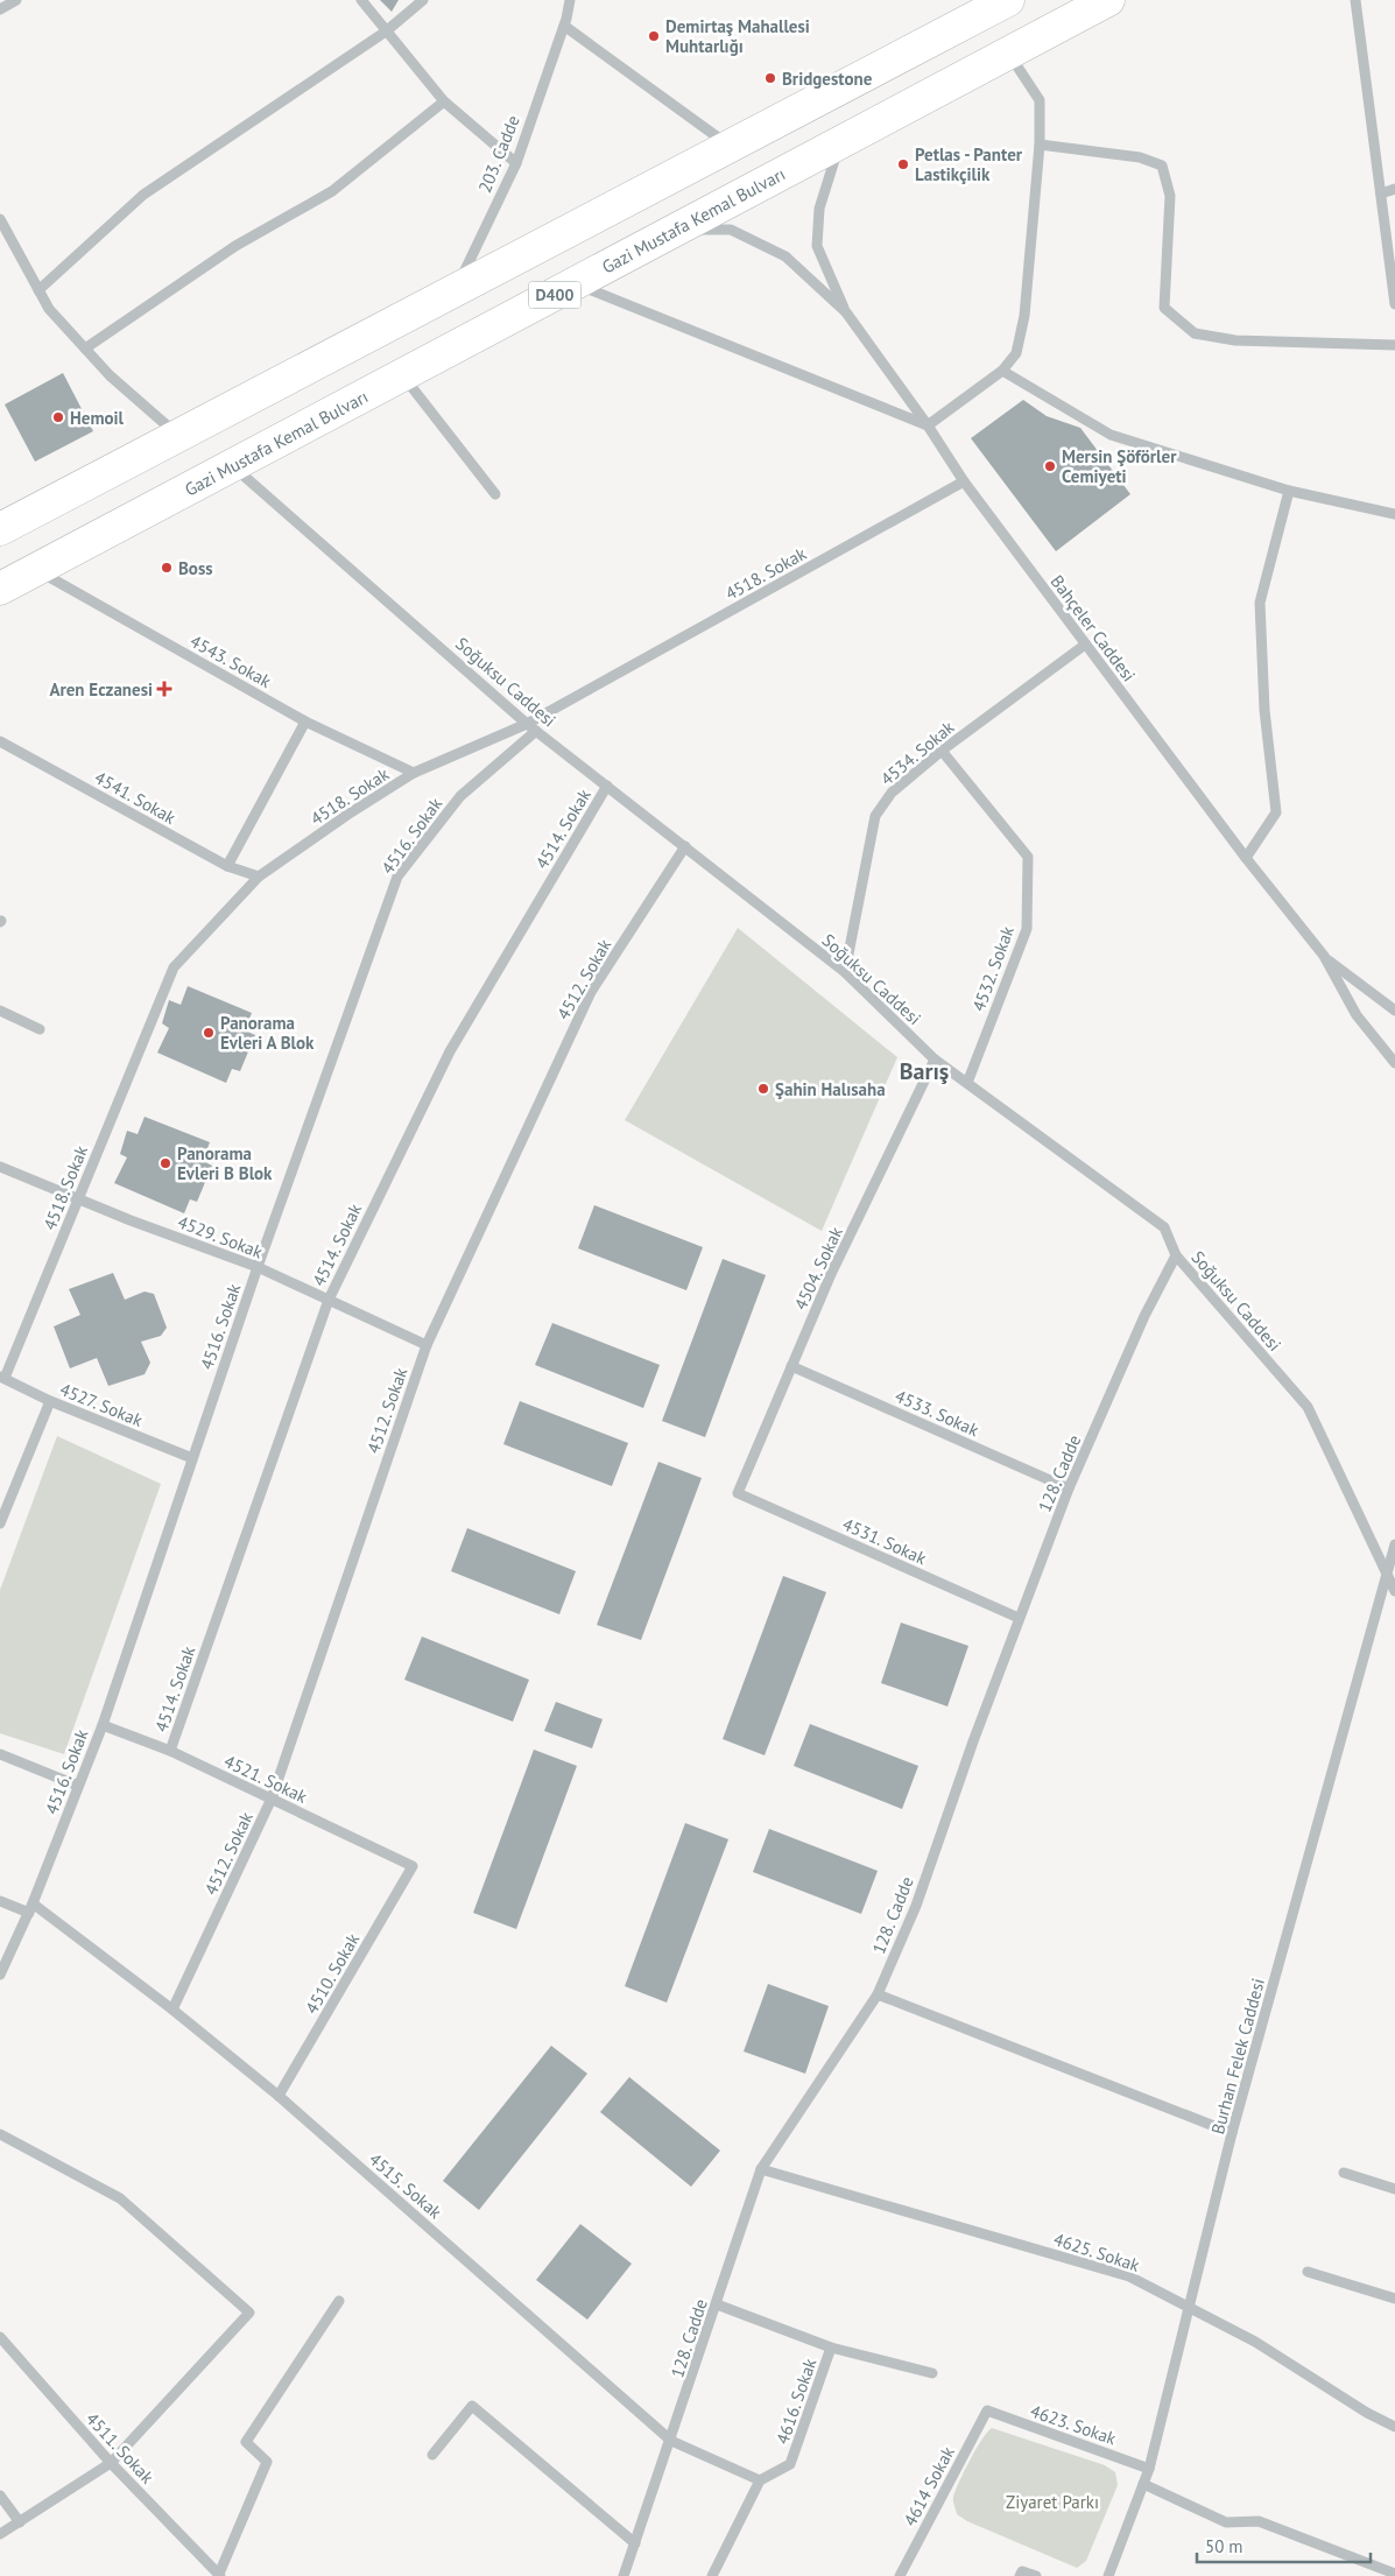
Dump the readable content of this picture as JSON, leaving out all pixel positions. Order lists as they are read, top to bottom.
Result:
{
  "streets": {
    "highway": ["Gazi Mustafa Kemal Bulvarı", "D400"],
    "street": [
      "203. Cadde",
      "4518. Sokak",
      "Bahçeler Caddesi",
      "4543. Sokak",
      "Soğuksu Caddesi",
      "4534. Sokak",
      "4541. Sokak",
      "4514. Sokak",
      "4516. Sokak",
      "4532. Sokak",
      "4512. Sokak",
      "4529. Sokak",
      "4504. Sokak",
      "4527. Sokak",
      "4533. Sokak",
      "128. Cadde",
      "4531. Sokak",
      "4521. Sokak",
      "4510. Sokak",
      "Burhan Felek Caddesi",
      "4515. Sokak",
      "4625. Sokak",
      "4616. Sokak",
      "4623. Sokak",
      "4511. Sokak",
      "4614 Sokak"
    ]
  },
  "crossings": [
    ["203. Cadde", "D400"],
    ["Gazi Mustafa Kemal Bulvarı", "4543. Sokak"],
    ["Gazi Mustafa Kemal Bulvarı", "Soğuksu Caddesi"],
    ["4518. Sokak", "Bahçeler Caddesi"],
    ["4518. Sokak", "4543. Sokak"],
    ["4518. Sokak", "Soğuksu Caddesi"],
    ["4518. Sokak", "4541. Sokak"],
    ["4518. Sokak", "4529. Sokak"],
    ["4518. Sokak", "4527. Sokak"],
    ["Bahçeler Caddesi", "4534. Sokak"],
    ["Soğuksu Caddesi", "4534. Sokak"],
    ["Soğuksu Caddesi", "4514. Sokak"],
    ["Soğuksu Caddesi", "4516. Sokak"],
    ["Soğuksu Caddesi", "4532. Sokak"],
    ["Soğuksu Caddesi", "4512. Sokak"],
    ["Soğuksu Caddesi", "4504. Sokak"],
    ["Soğuksu Caddesi", "128. Cadde"],
    ["Soğuksu Caddesi", "Burhan Felek Caddesi"],
    ["4534. Sokak", "4532. Sokak"],
    ["4514. Sokak", "4529. Sokak"],
    ["4514. Sokak", "4521. Sokak"],
    ["4516. Sokak", "4529. Sokak"],
    ["4516. Sokak", "4527. Sokak"],
    ["4516. Sokak", "4521. Sokak"],
    ["4516. Sokak", "4515. Sokak"],
    ["4512. Sokak", "4529. Sokak"],
    ["4512. Sokak", "4521. Sokak"],
    ["4512. Sokak", "4515. Sokak"],
    ["4504. Sokak", "4533. Sokak"],
    ["4504. Sokak", "4531. Sokak"],
    ["4533. Sokak", "128. Cadde"],
    ["128. Cadde", "4531. Sokak"],
    ["128. Cadde", "4515. Sokak"],
    ["128. Cadde", "4625. Sokak"],
    ["4521. Sokak", "4510. Sokak"],
    ["4510. Sokak", "4515. Sokak"],
    ["Burhan Felek Caddesi", "4625. Sokak"],
    ["Burhan Felek Caddesi", "4623. Sokak"],
    ["4515. Sokak", "4616. Sokak"],
    ["4623. Sokak", "4614 Sokak"]
  ],
  "districts": ["Barış"],
  "parks": ["Ziyaret Parkı"],
  "places": {
    "other": [
      "Demirtaş Mahallesi Muhtarlığı",
      "Bridgestone",
      "Petlas - Panter Lastikçilik",
      "Hemoil",
      "Mersin Şöförler Cemiyeti",
      "Boss",
      "Panorama Evleri A Blok",
      "Şahin Halısaha",
      "Panorama Evleri B Blok"
    ],
    "health": ["Aren Eczanesi"]
  },
  "scale_bar": "50 m"
}
